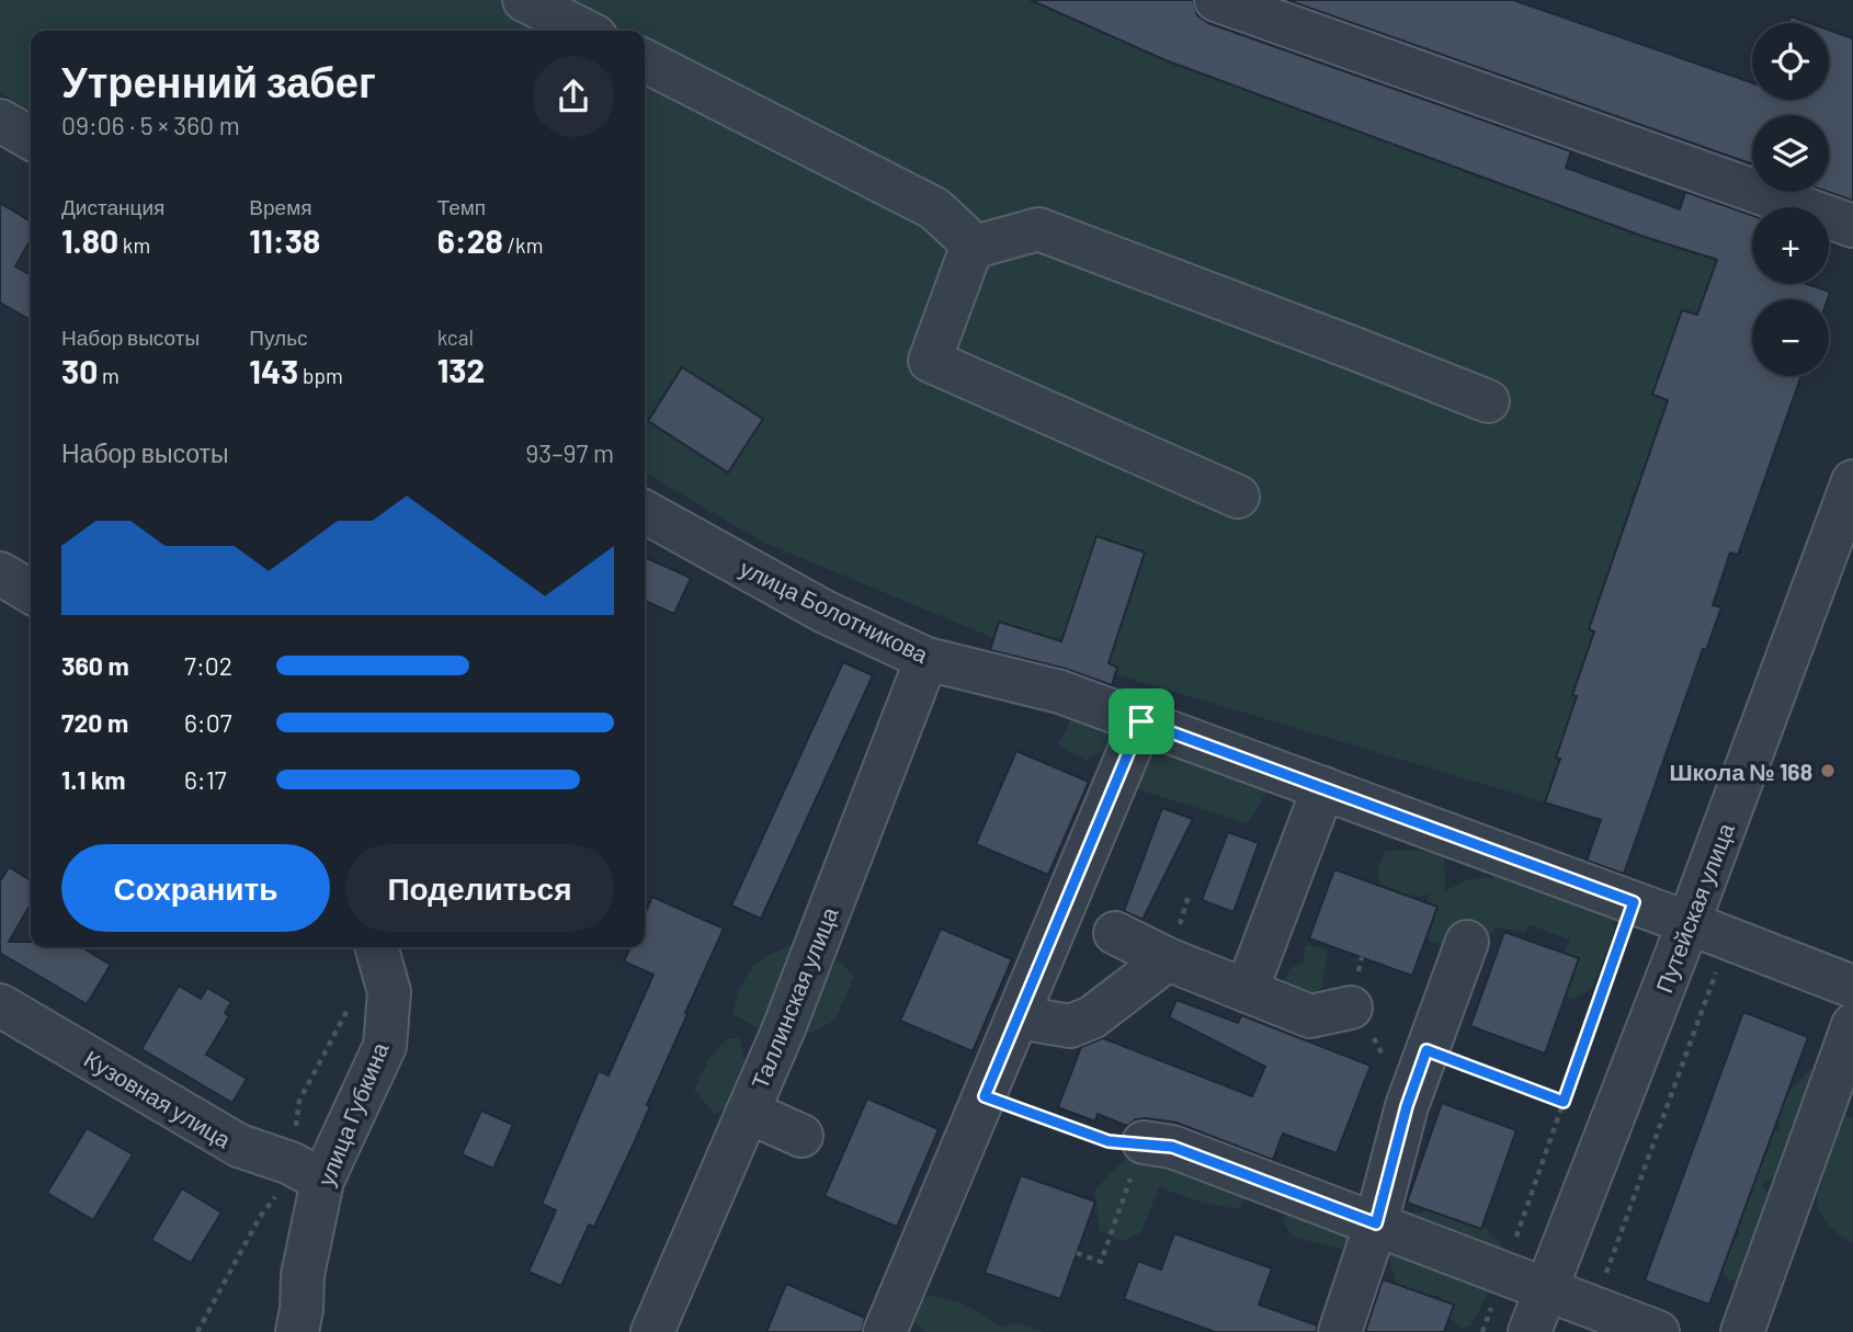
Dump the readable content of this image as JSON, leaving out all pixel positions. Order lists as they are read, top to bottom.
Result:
{
  "streets": {
    "street": [
      "улица Болотникова",
      "Путейская улица",
      "Таллинская улица",
      "Кузовная улица",
      "улица Губкина"
    ]
  },
  "crossings": [
    ["улица Болотникова", "Путейская улица"],
    ["улица Болотникова", "Таллинская улица"],
    ["Кузовная улица", "улица Губкина"]
  ],
  "places": ["Школа № 168"],
  "page": {
    "map_buttons": ["+", "−"],
    "heading": ["Утренний забег", "09:06 · 5 × 360 m"],
    "stats": [
      ["Дистанция", "1.80 km"],
      ["Время", "11:38"],
      ["Темп", "6:28 /km"],
      ["Набор высоты", "30 m"],
      ["Пульс", "143 bpm"],
      ["kcal", "132"]
    ],
    "chart": ["Набор высоты", "93–97 m"],
    "list": [
      {
        "name": "360 m",
        "note": "7:02"
      },
      {
        "name": "720 m",
        "note": "6:07"
      },
      {
        "name": "1.1 km",
        "note": "6:17"
      }
    ],
    "buttons": ["Сохранить", "Поделиться"]
  }
}
